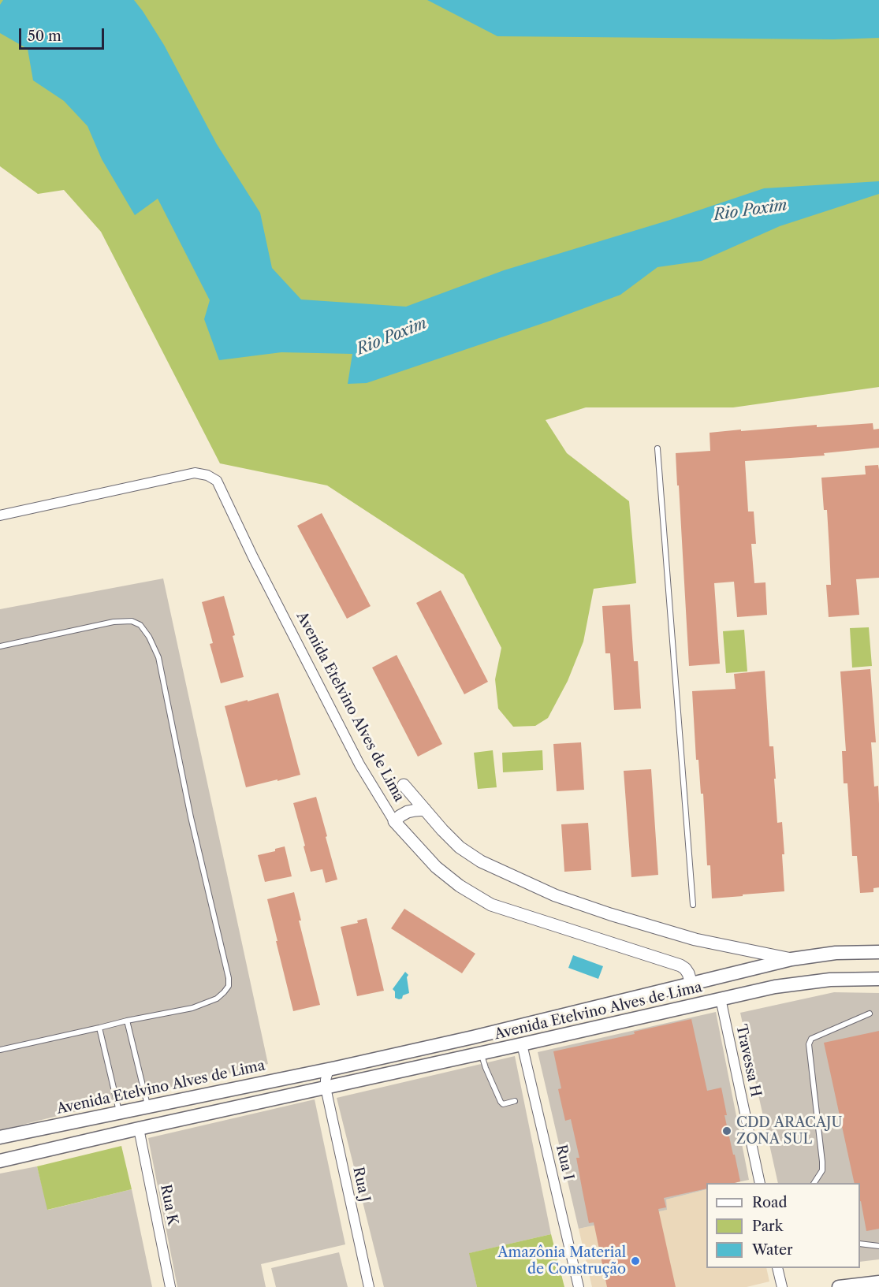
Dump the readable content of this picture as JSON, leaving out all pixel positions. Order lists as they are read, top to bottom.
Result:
{
  "streets": {
    "main road": ["Avenida Etelvino Alves de Lima"],
    "street": [
      "Travessa H",
      "Rua I",
      "Rua J",
      "Rua K"
    ]
  },
  "crossings": [
    ["Avenida Etelvino Alves de Lima", "Travessa H"],
    ["Avenida Etelvino Alves de Lima", "Rua I"],
    ["Avenida Etelvino Alves de Lima", "Rua J"],
    ["Avenida Etelvino Alves de Lima", "Rua K"]
  ],
  "water": ["Rio Poxim"],
  "places": ["CDD ARACAJU ZONA SUL", "Amazônia Material de Construção"],
  "legend": ["Road", "Park", "Water"],
  "scale_bar": "50 m"
}
